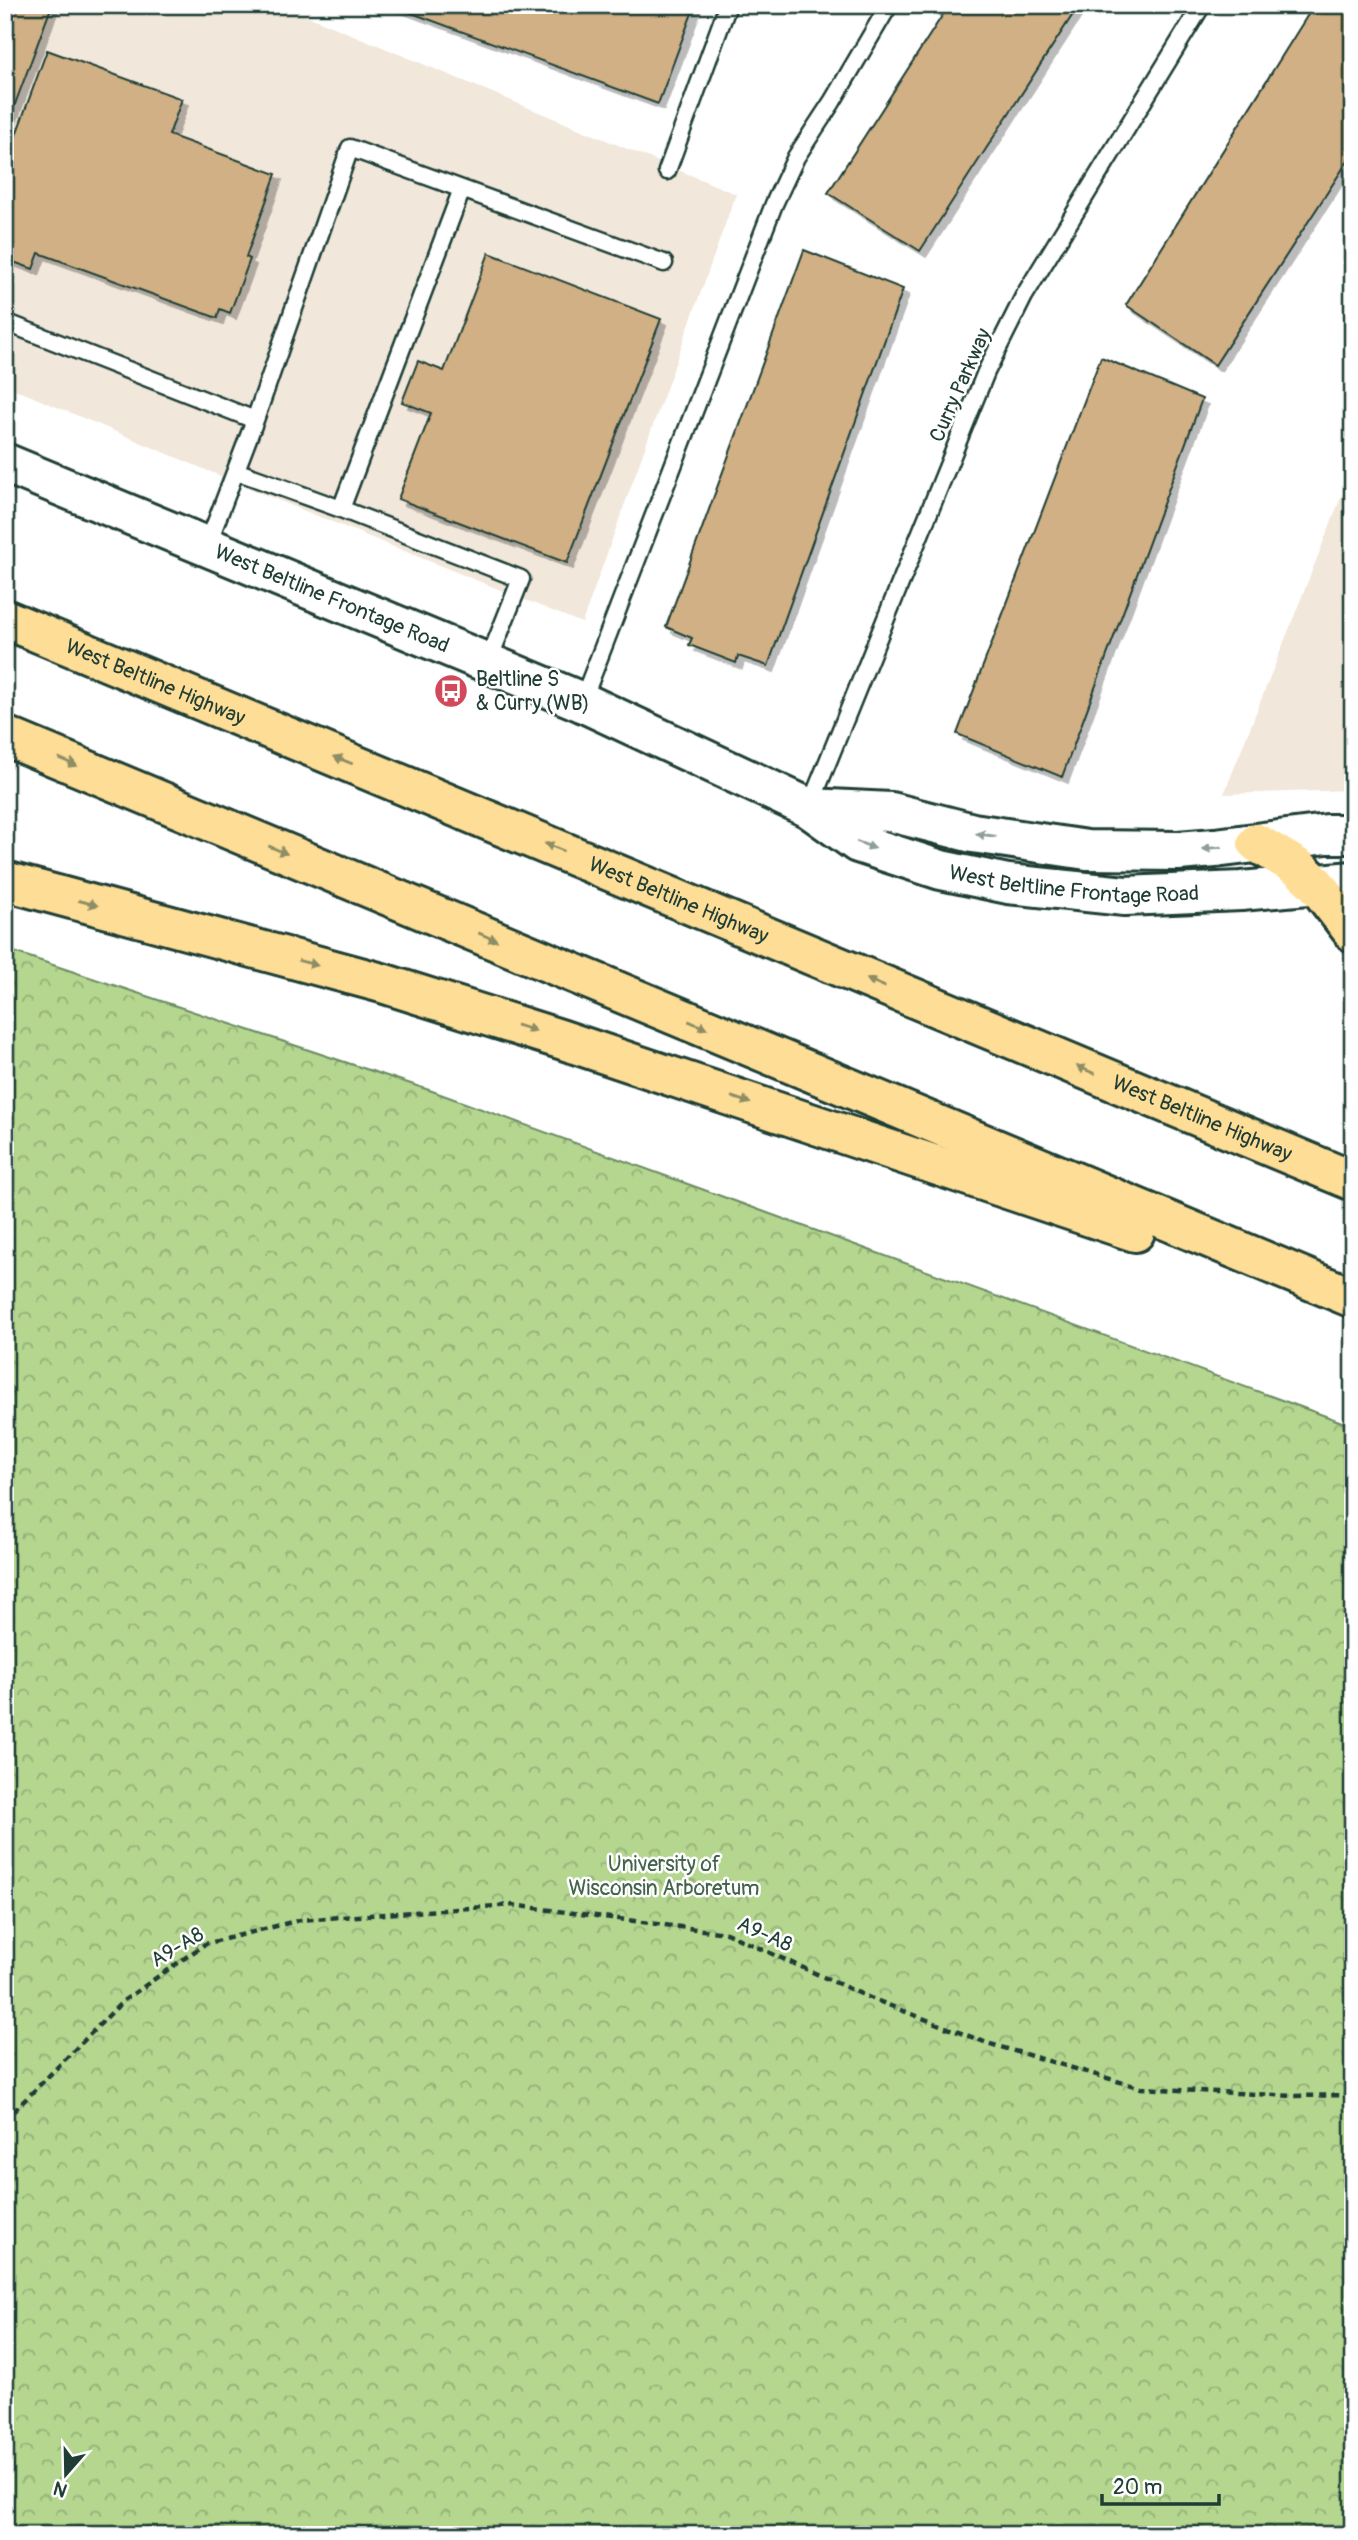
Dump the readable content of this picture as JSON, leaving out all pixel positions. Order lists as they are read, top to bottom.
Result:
{
  "streets": {
    "highway": ["West Beltline Highway"],
    "street": ["West Beltline Frontage Road"],
    "lane": ["Curry Parkway"],
    "path": ["A9-A8"]
  },
  "crossings": [
    ["Curry Parkway", "West Beltline Frontage Road"]
  ],
  "parks": ["University of Wisconsin Arboretum"],
  "places": {
    "bus stop": ["Beltline S & Curry (WB)"]
  },
  "scale_bar": "20 m",
  "north": "bottom"
}
